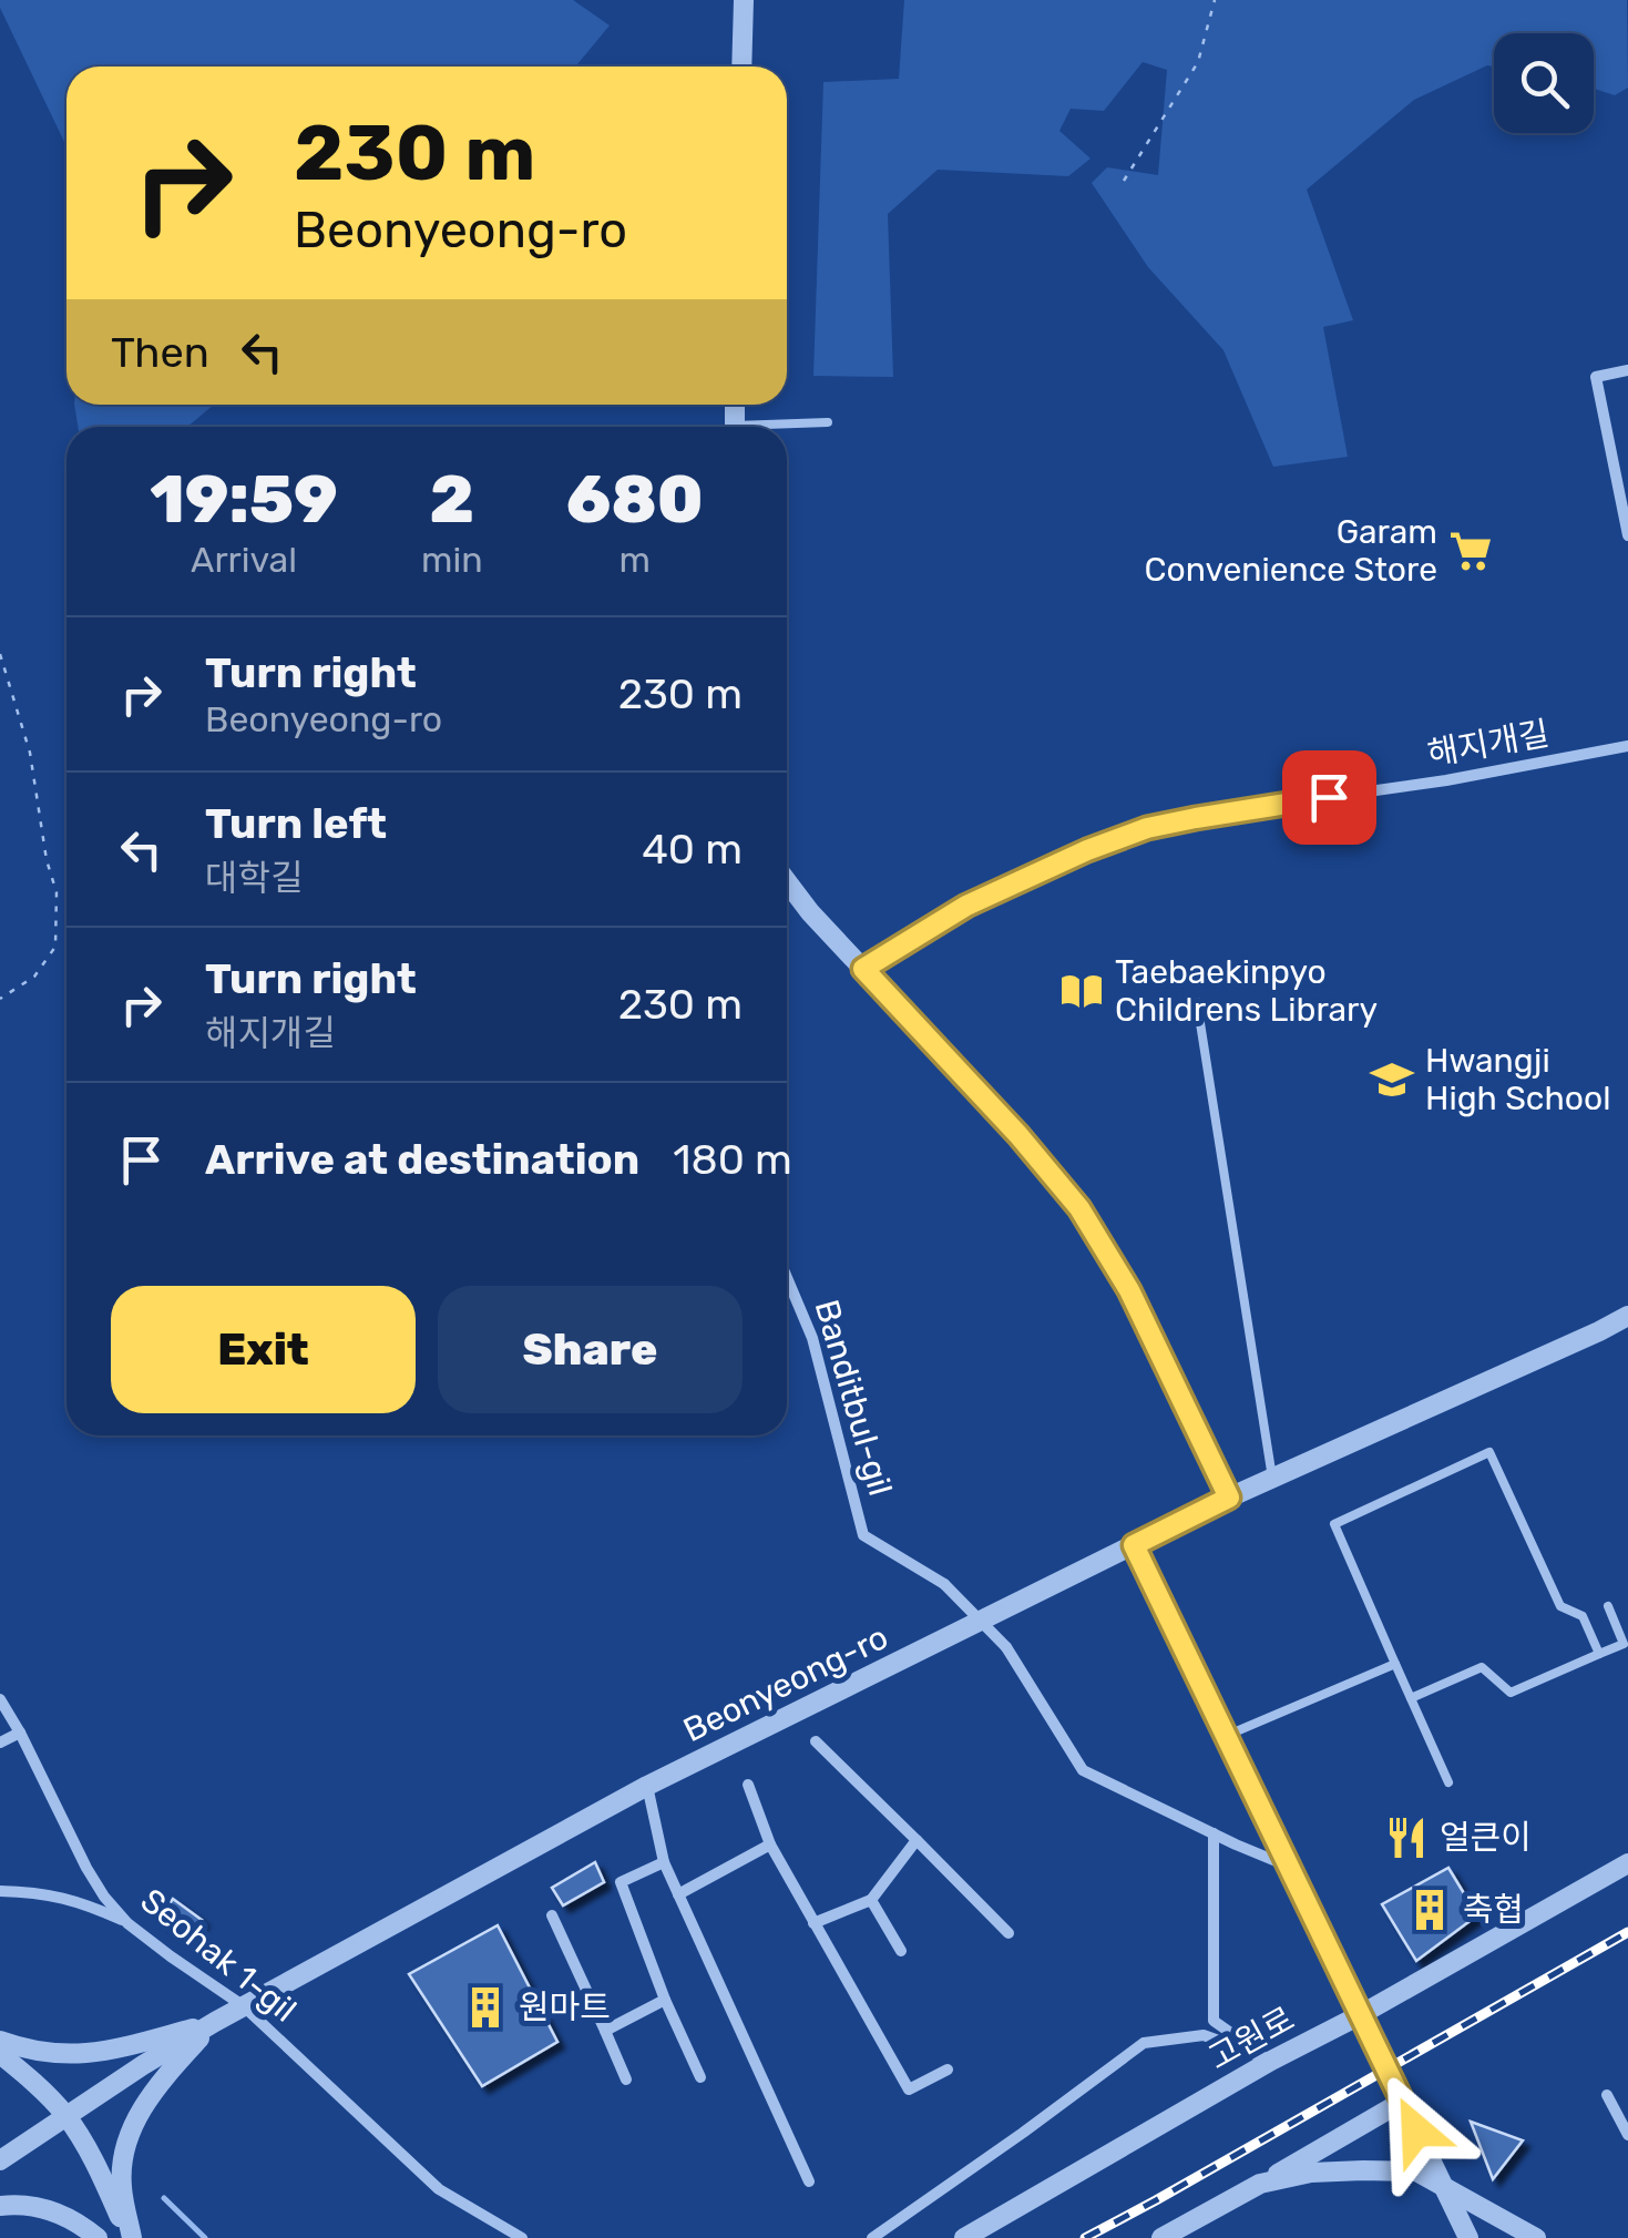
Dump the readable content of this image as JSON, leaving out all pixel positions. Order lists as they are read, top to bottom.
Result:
{
  "streets": {
    "street": [
      "해지개길",
      "Banditbul-gil",
      "Beonyeong-ro",
      "Seohak 1-gil",
      "고원로"
    ]
  },
  "crossings": [
    ["Beonyeong-ro", "Seohak 1-gil"]
  ],
  "places": {
    "supermarket": ["Garam Convenience Store"],
    "library": ["Taebaekinpyo Childrens Library"],
    "school or university": ["Hwangji High School"],
    "restaurant": ["얼큰이"],
    "building": ["축협", "원마트"]
  },
  "page": {
    "turn": ["230 m", "Beonyeong-ro"],
    "then": "Then",
    "eta": [
      "19:59",
      "Arrival",
      "2",
      "min",
      "680",
      "m"
    ],
    "list": [
      {
        "name": "Turn right",
        "note": "Beonyeong-ro",
        "value": "230 m"
      },
      {
        "name": "Turn left",
        "note": "대학길",
        "value": "40 m"
      },
      {
        "name": "Turn right",
        "note": "해지개길",
        "value": "230 m"
      },
      {
        "name": "Arrive at destination",
        "value": "180 m"
      }
    ],
    "buttons": ["Exit", "Share"]
  }
}
